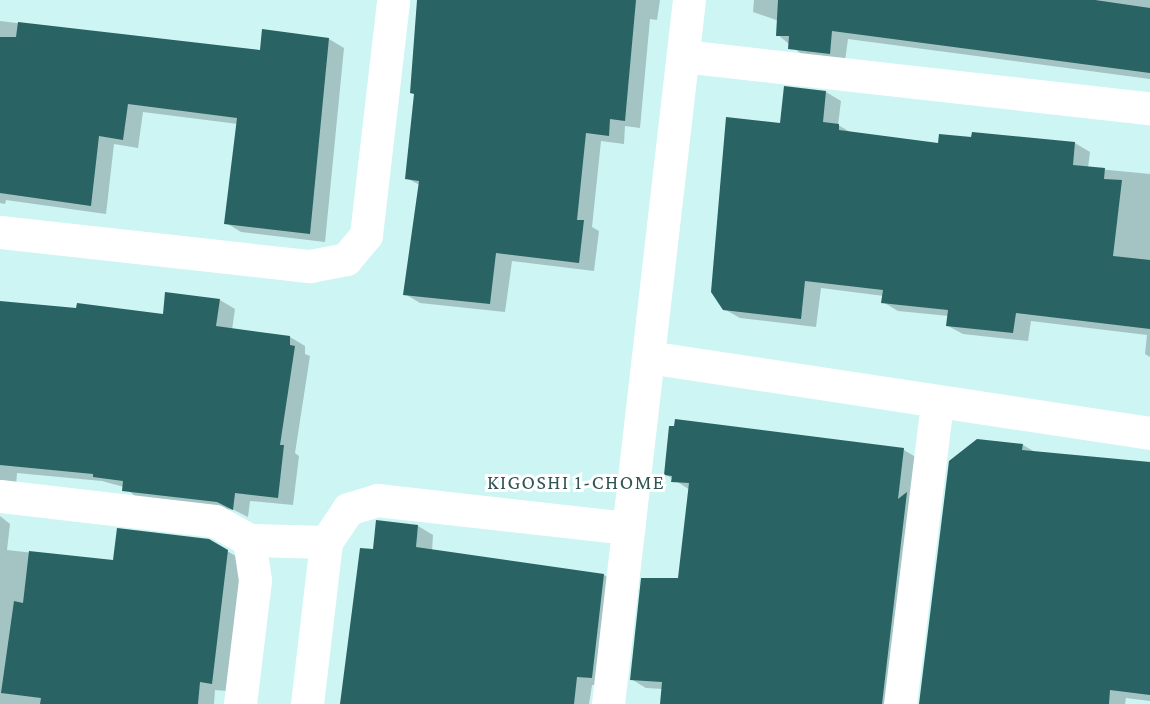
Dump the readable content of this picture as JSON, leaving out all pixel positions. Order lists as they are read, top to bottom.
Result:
{
  "districts": ["KIGOSHI 1-CHOME"]
}
